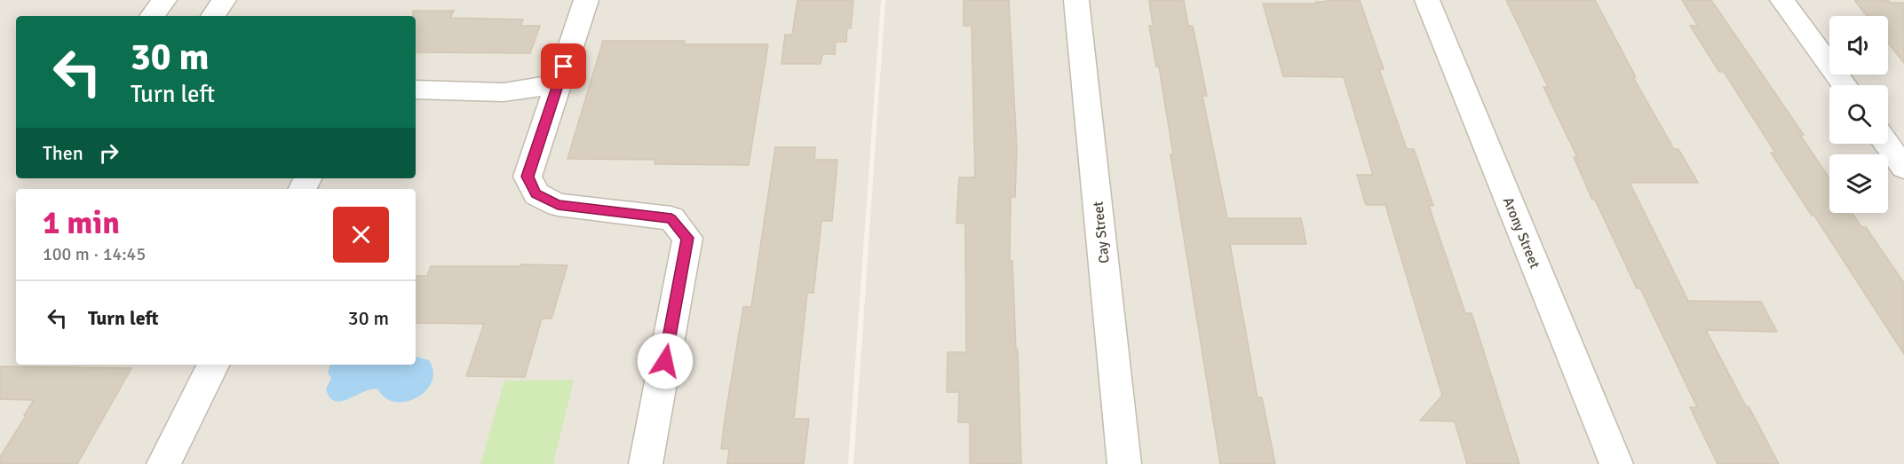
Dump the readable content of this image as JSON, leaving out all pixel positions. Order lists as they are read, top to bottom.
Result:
{
  "streets": {
    "street": ["Cay Street", "Arony Street"]
  },
  "page": {
    "turn": ["30 m", "Turn left"],
    "then": "Then",
    "heading": ["1 min", "100 m · 14:45"],
    "list": [
      {
        "name": "Turn left",
        "value": "30 m"
      }
    ]
  }
}
